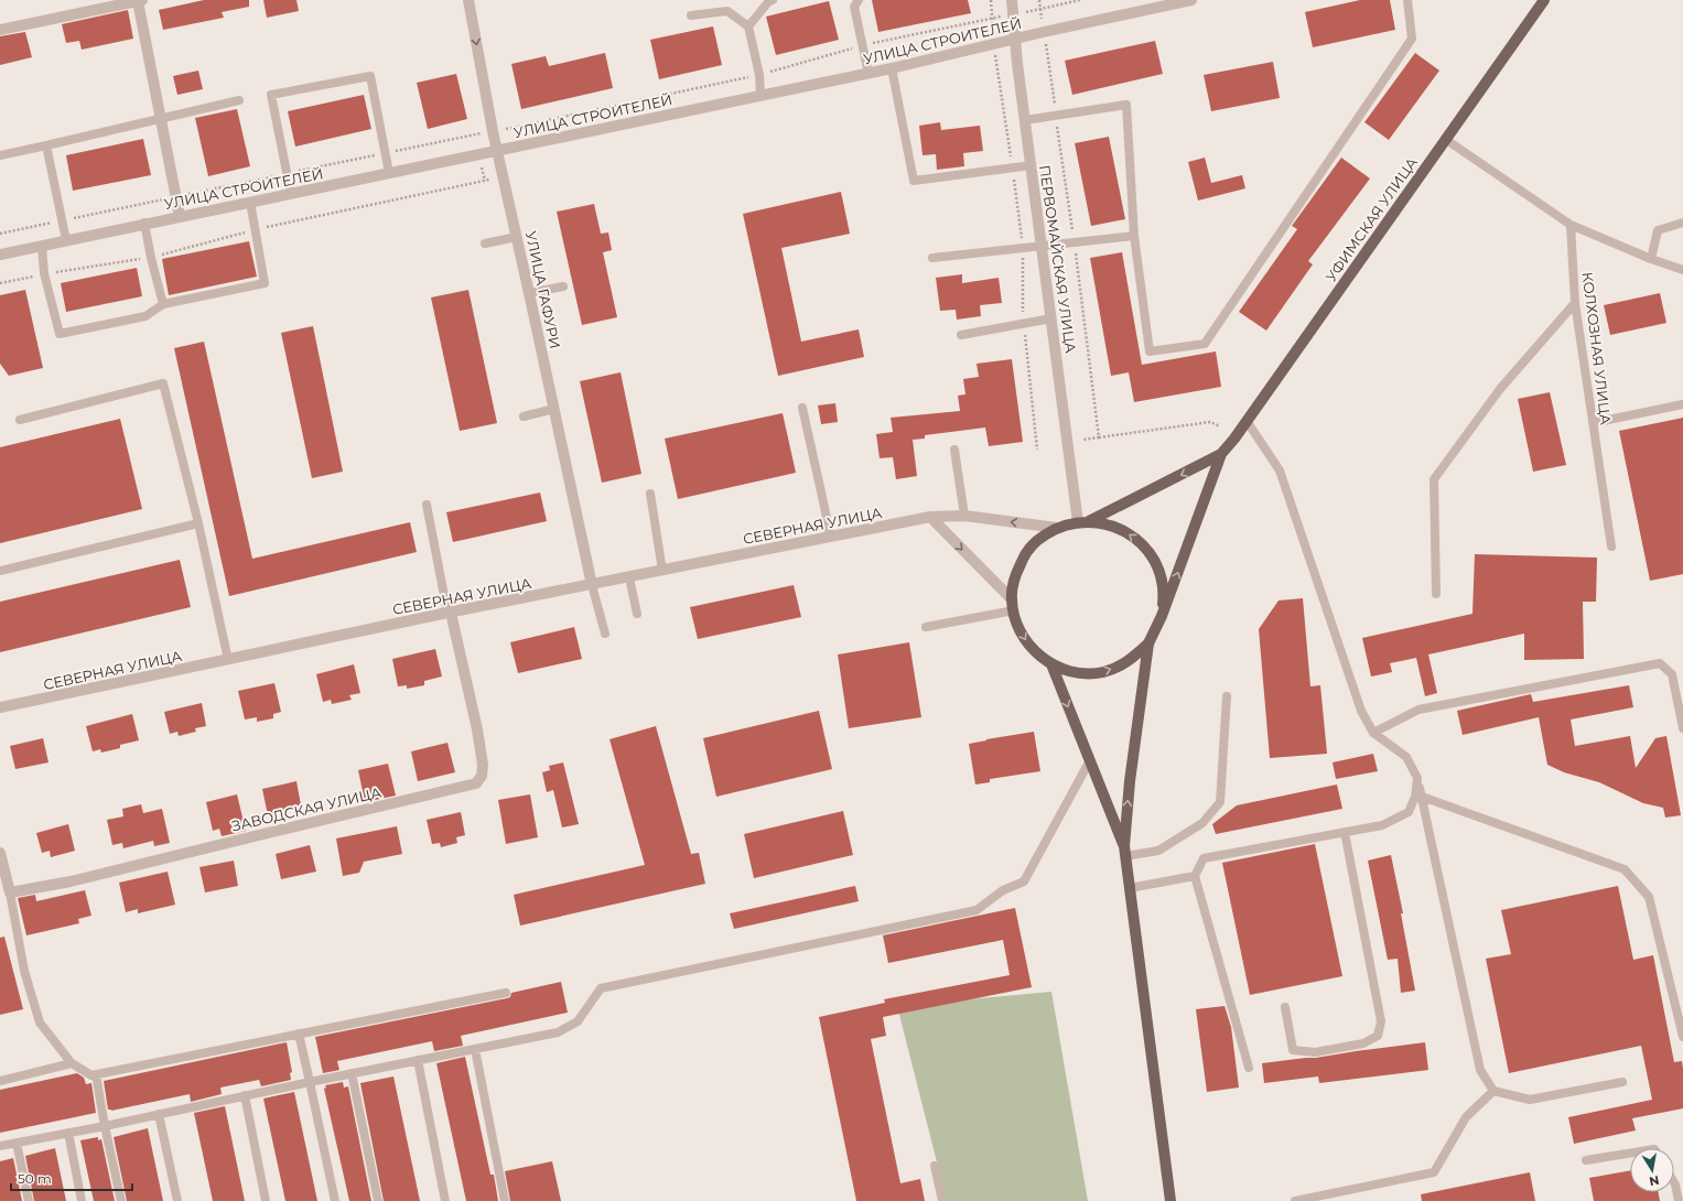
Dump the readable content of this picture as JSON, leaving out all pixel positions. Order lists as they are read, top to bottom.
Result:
{
  "streets": {
    "main road": ["УФИМСКАЯ УЛИЦА"],
    "street": [
      "УЛИЦА СТРОИТЕЛЕЙ",
      "ПЕРВОМАЙСКАЯ УЛИЦА",
      "УЛИЦА ГАФУРИ",
      "СЕВЕРНАЯ УЛИЦА",
      "ЗАВОДСКАЯ УЛИЦА"
    ],
    "lane": ["КОЛХОЗНАЯ УЛИЦА"]
  },
  "crossings": [
    ["УЛИЦА СТРОИТЕЛЕЙ", "ПЕРВОМАЙСКАЯ УЛИЦА"],
    ["УЛИЦА СТРОИТЕЛЕЙ", "УЛИЦА ГАФУРИ"],
    ["ПЕРВОМАЙСКАЯ УЛИЦА", "СЕВЕРНАЯ УЛИЦА"],
    ["УЛИЦА ГАФУРИ", "СЕВЕРНАЯ УЛИЦА"],
    ["СЕВЕРНАЯ УЛИЦА", "ЗАВОДСКАЯ УЛИЦА"]
  ],
  "scale_bar": "50 m",
  "north": "bottom"
}
